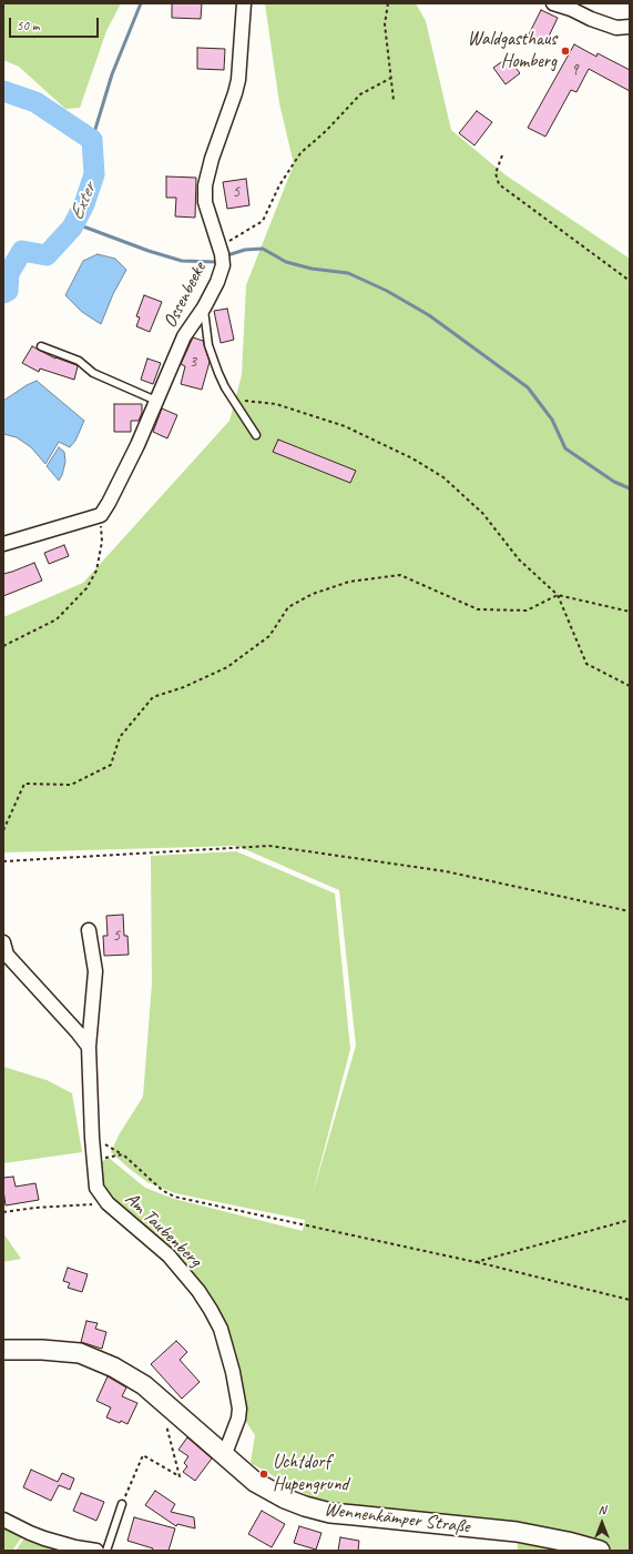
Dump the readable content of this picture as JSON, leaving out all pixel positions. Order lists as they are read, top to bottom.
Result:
{
  "streets": {
    "street": ["Ossenbeeke", "Am Taubenberg", "Wennenkämper Straße"]
  },
  "crossings": [
    ["Am Taubenberg", "Wennenkämper Straße"]
  ],
  "water": ["Exter"],
  "places": ["Waldgasthaus Homberg", "Uchtdorf Hupengrund"],
  "house_numbers": [
    "9",
    "5",
    "3",
    "5"
  ],
  "scale_bar": "50 m",
  "north": "top"
}
